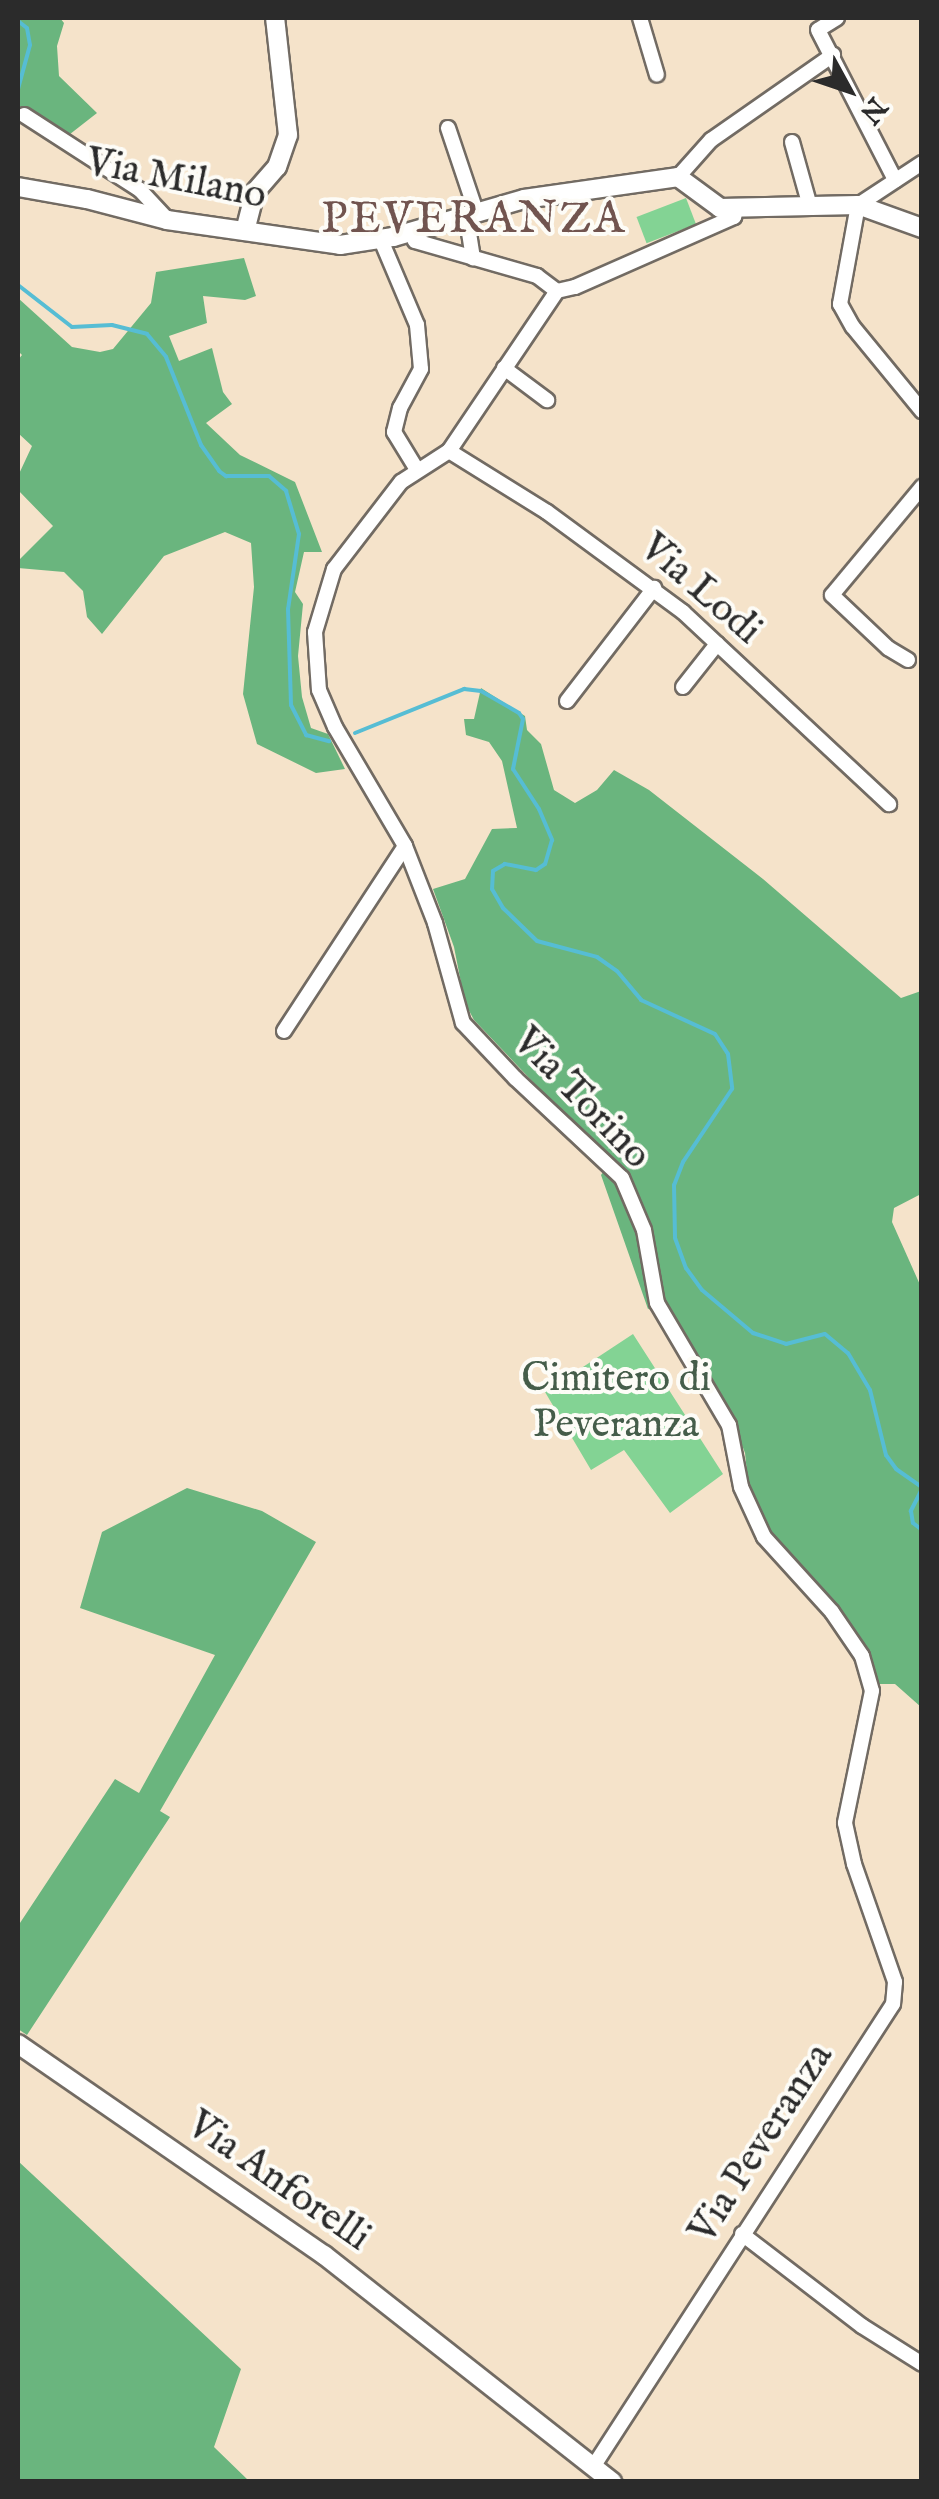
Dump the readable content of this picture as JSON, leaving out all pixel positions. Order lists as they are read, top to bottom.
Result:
{
  "streets": {
    "street": [
      "Via Milano",
      "Via Lodi",
      "Via Torino",
      "Via Peveranza",
      "Via Anforelli"
    ]
  },
  "crossings": [
    ["Via Torino", "Via Peveranza"],
    ["Via Peveranza", "Via Anforelli"]
  ],
  "districts": ["PEVERANZA"],
  "parks": ["Cimitero di Peveranza"],
  "north": "bottom right"
}
